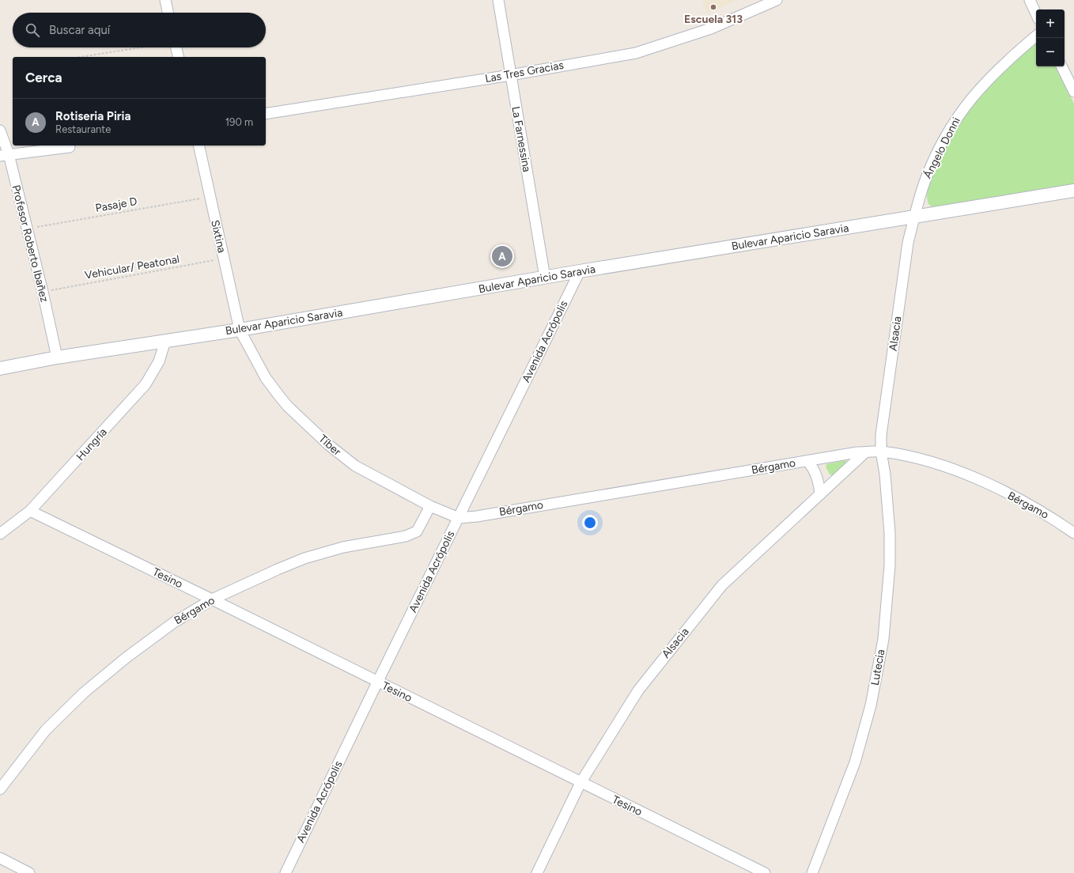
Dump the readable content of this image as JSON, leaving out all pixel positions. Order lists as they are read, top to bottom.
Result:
{
  "streets": {
    "street": [
      "Las Tres Gracias",
      "La Farnessina",
      "Ángelo Donni",
      "Sixtina",
      "Bulevar Aparicio Saravia",
      "Profesor Roberto Ibañez",
      "Alsacia",
      "Avenida Acrópolis",
      "Hungría",
      "Tíber",
      "Bérgamo",
      "Tesino",
      "Lutecia"
    ],
    "path": ["Pasaje D", "Vehicular/ Peatonal"]
  },
  "crossings": [
    ["Las Tres Gracias", "La Farnessina"],
    ["La Farnessina", "Bulevar Aparicio Saravia"],
    ["Ángelo Donni", "Bulevar Aparicio Saravia"],
    ["Ángelo Donni", "Alsacia"],
    ["Pasaje D", "Sixtina"],
    ["Pasaje D", "Profesor Roberto Ibañez"],
    ["Sixtina", "Bulevar Aparicio Saravia"],
    ["Sixtina", "Vehicular/ Peatonal"],
    ["Sixtina", "Tíber"],
    ["Bulevar Aparicio Saravia", "Profesor Roberto Ibañez"],
    ["Bulevar Aparicio Saravia", "Alsacia"],
    ["Bulevar Aparicio Saravia", "Avenida Acrópolis"],
    ["Bulevar Aparicio Saravia", "Hungría"],
    ["Bulevar Aparicio Saravia", "Tíber"],
    ["Profesor Roberto Ibañez", "Vehicular/ Peatonal"],
    ["Alsacia", "Bérgamo"],
    ["Alsacia", "Tesino"],
    ["Alsacia", "Lutecia"],
    ["Avenida Acrópolis", "Tíber"],
    ["Avenida Acrópolis", "Bérgamo"],
    ["Avenida Acrópolis", "Tesino"],
    ["Hungría", "Tesino"],
    ["Tíber", "Bérgamo"],
    ["Bérgamo", "Tesino"],
    ["Bérgamo", "Lutecia"]
  ],
  "places": ["Escuela 313"],
  "page": {
    "map_buttons": ["+", "−"],
    "search": "Buscar aquí",
    "heading": "Cerca",
    "list": [
      {
        "mark": "A",
        "name": "Rotiseria Piria",
        "note": "Restaurante",
        "value": "190 m"
      }
    ],
    "pins": "A"
  }
}
